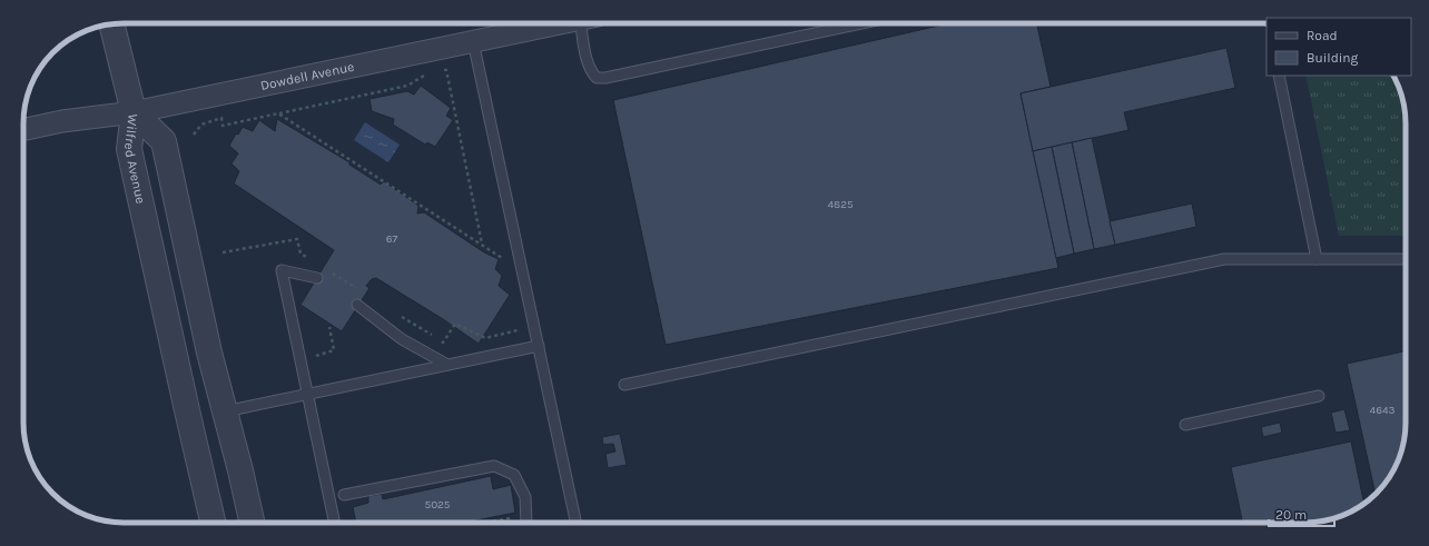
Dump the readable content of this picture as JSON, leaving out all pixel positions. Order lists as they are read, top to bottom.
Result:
{
  "streets": {
    "street": ["Dowdell Avenue", "Wilfred Avenue"]
  },
  "crossings": [
    ["Dowdell Avenue", "Wilfred Avenue"]
  ],
  "house_numbers": [
    "4825",
    "67",
    "4643",
    "5025"
  ],
  "legend": ["Road", "Building"],
  "scale_bar": "20 m"
}
